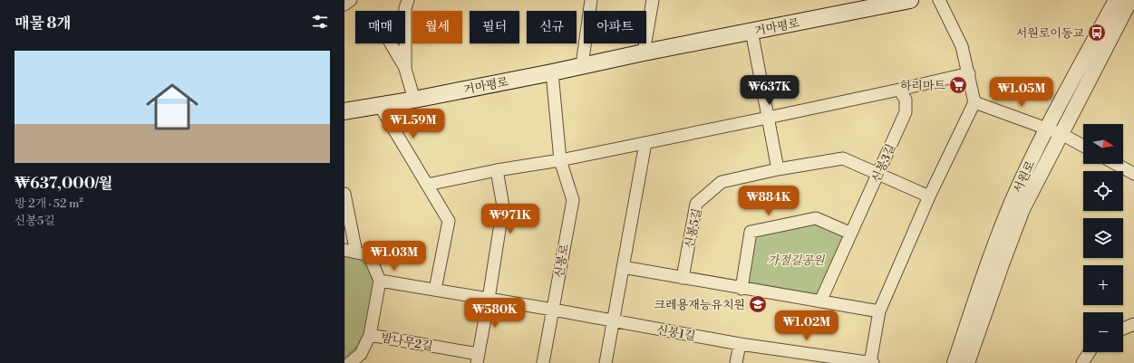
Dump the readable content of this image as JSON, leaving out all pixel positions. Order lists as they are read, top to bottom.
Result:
{
  "streets": {
    "main road": ["거마평로"],
    "street": [
      "신봉3길",
      "서원로",
      "신봉5길",
      "신봉로",
      "신봉1길",
      "밤나무2길"
    ]
  },
  "crossings": [
    ["거마평로", "신봉로"],
    ["신봉3길", "신봉5길"],
    ["신봉로", "신봉1길"],
    ["신봉1길", "밤나무2길"]
  ],
  "parks": ["가절길공원"],
  "places": {
    "bus stop": ["서원로이동교"],
    "supermarket": ["하리마트"],
    "school or university": ["크레용재능유치원"]
  },
  "north": "right",
  "page": {
    "heading": "매물 8개",
    "chip": [
      "매매",
      "월세",
      "필터",
      "신규",
      "아파트"
    ],
    "list": [
      {
        "name": "₩637,000/월",
        "note": "방 2개 · 52 m² · 신봉5길"
      }
    ],
    "price": [
      "₩637K",
      "₩1.05M",
      "₩1.59M",
      "₩884K",
      "₩971K",
      "₩1.03M",
      "₩580K",
      "₩1.02M"
    ],
    "map_buttons": ["+", "−"]
  }
}
